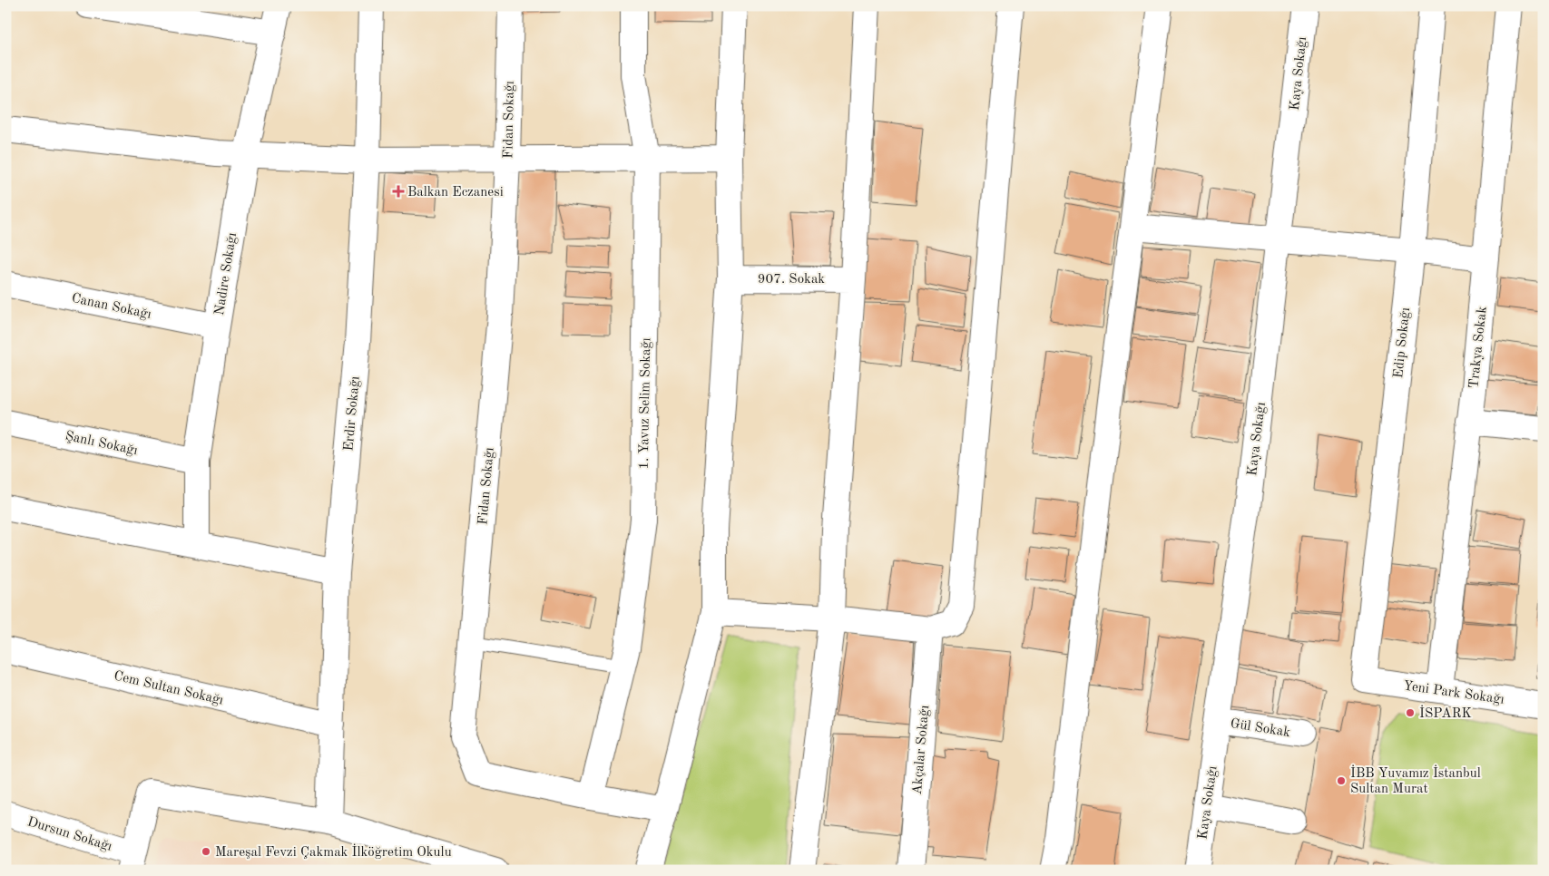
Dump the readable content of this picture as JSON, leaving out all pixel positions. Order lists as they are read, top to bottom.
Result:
{
  "streets": {
    "street": [
      "Kaya Sokağı",
      "Fidan Sokağı",
      "Nadire Sokağı",
      "907. Sokak",
      "Canan Sokağı",
      "Edip Sokağı",
      "Trakya Sokak",
      "1. Yavuz Selim Sokağı",
      "Erdir Sokağı",
      "Şanlı Sokağı",
      "Cem Sultan Sokağı",
      "Yeni Park Sokağı",
      "Gül Sokak",
      "Akçalar Sokağı",
      "Dursun Sokağı"
    ]
  },
  "crossings": [
    ["Kaya Sokağı", "Gül Sokak"],
    ["Fidan Sokağı", "1. Yavuz Selim Sokağı"],
    ["Nadire Sokağı", "Canan Sokağı"],
    ["Nadire Sokağı", "Şanlı Sokağı"],
    ["Edip Sokağı", "Yeni Park Sokağı"],
    ["Trakya Sokak", "Yeni Park Sokağı"],
    ["Erdir Sokağı", "Cem Sultan Sokağı"]
  ],
  "places": {
    "health": ["Balkan Eczanesi"],
    "other": ["İSPARK", "İBB Yuvamız İstanbul Sultan Murat", "Mareşal Fevzi Çakmak İlköğretim Okulu"]
  }
}
